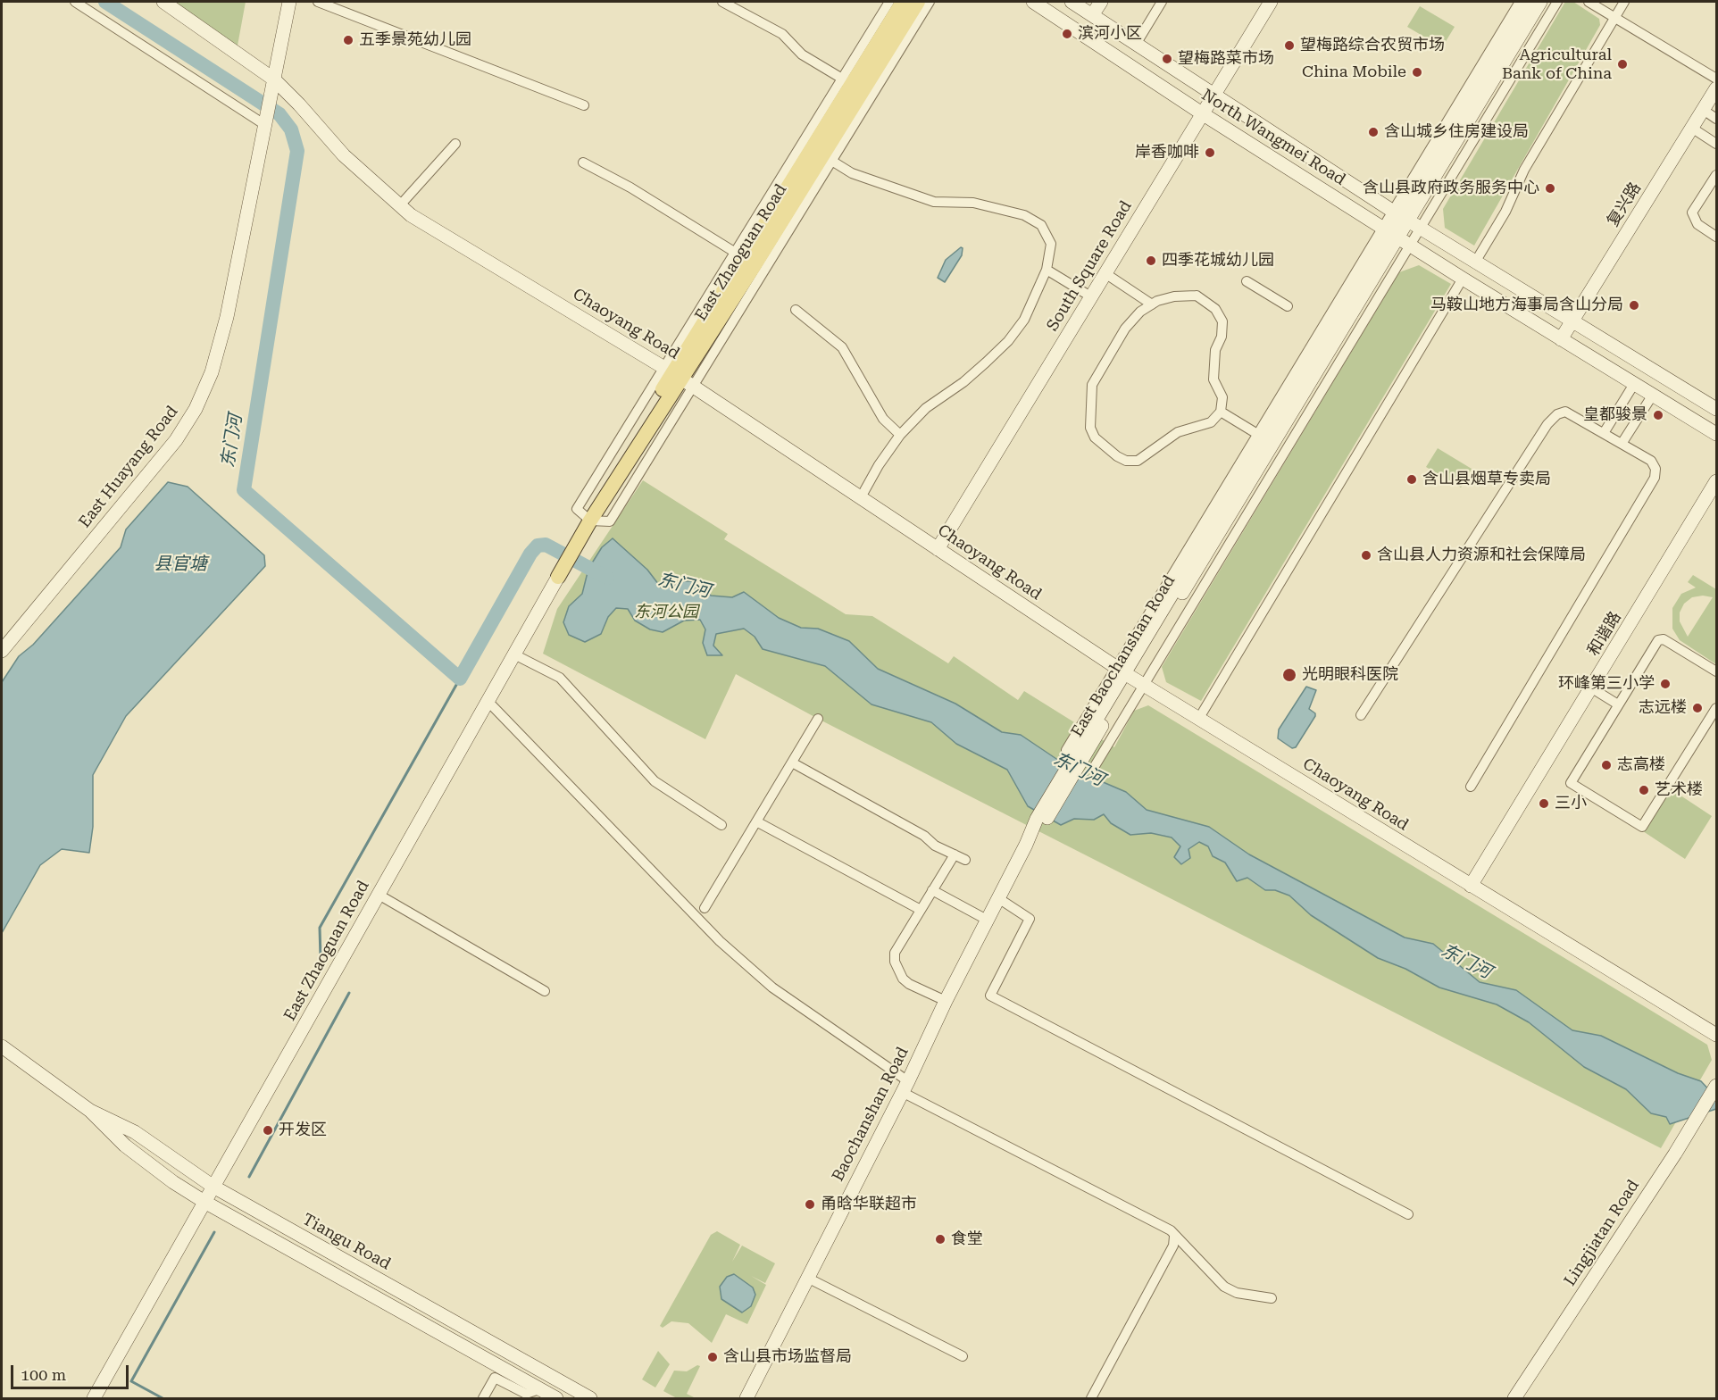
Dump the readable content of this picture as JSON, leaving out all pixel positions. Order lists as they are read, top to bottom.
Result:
{
  "streets": {
    "main road": [
      "North Wangmei Road",
      "复兴路",
      "East Zhaoguan Road",
      "South Square Road",
      "Chaoyang Road",
      "East Huayang Road",
      "和谐路",
      "East Baochanshan Road",
      "Baochanshan Road",
      "Lingjiatan Road",
      "Tiangu Road"
    ]
  },
  "crossings": [
    ["North Wangmei Road", "复兴路"],
    ["North Wangmei Road", "South Square Road"],
    ["North Wangmei Road", "East Baochanshan Road"],
    ["East Zhaoguan Road", "Chaoyang Road"],
    ["East Zhaoguan Road", "Tiangu Road"],
    ["South Square Road", "Chaoyang Road"],
    ["Chaoyang Road", "East Huayang Road"],
    ["Chaoyang Road", "和谐路"],
    ["Chaoyang Road", "East Baochanshan Road"],
    ["East Baochanshan Road", "Baochanshan Road"]
  ],
  "water": ["东门河", "县官塘"],
  "parks": ["东河公园"],
  "places": [
    "滨河小区",
    "五季景苑幼儿园",
    "望梅路综合农贸市场",
    "望梅路菜市场",
    "Agricultural Bank of China",
    "China Mobile",
    "含山城乡住房建设局",
    "岸香咖啡",
    "含山县政府政务服务中心",
    "四季花城幼儿园",
    "马鞍山地方海事局含山分局",
    "皇都骏景",
    "含山县烟草专卖局",
    "含山县人力资源和社会保障局",
    "光明眼科医院",
    "环峰第三小学",
    "志远楼",
    "志高楼",
    "艺术楼",
    "三小",
    "开发区",
    "甬晗华联超市",
    "食堂",
    "含山县市场监督局"
  ],
  "scale_bar": "100 m"
}
